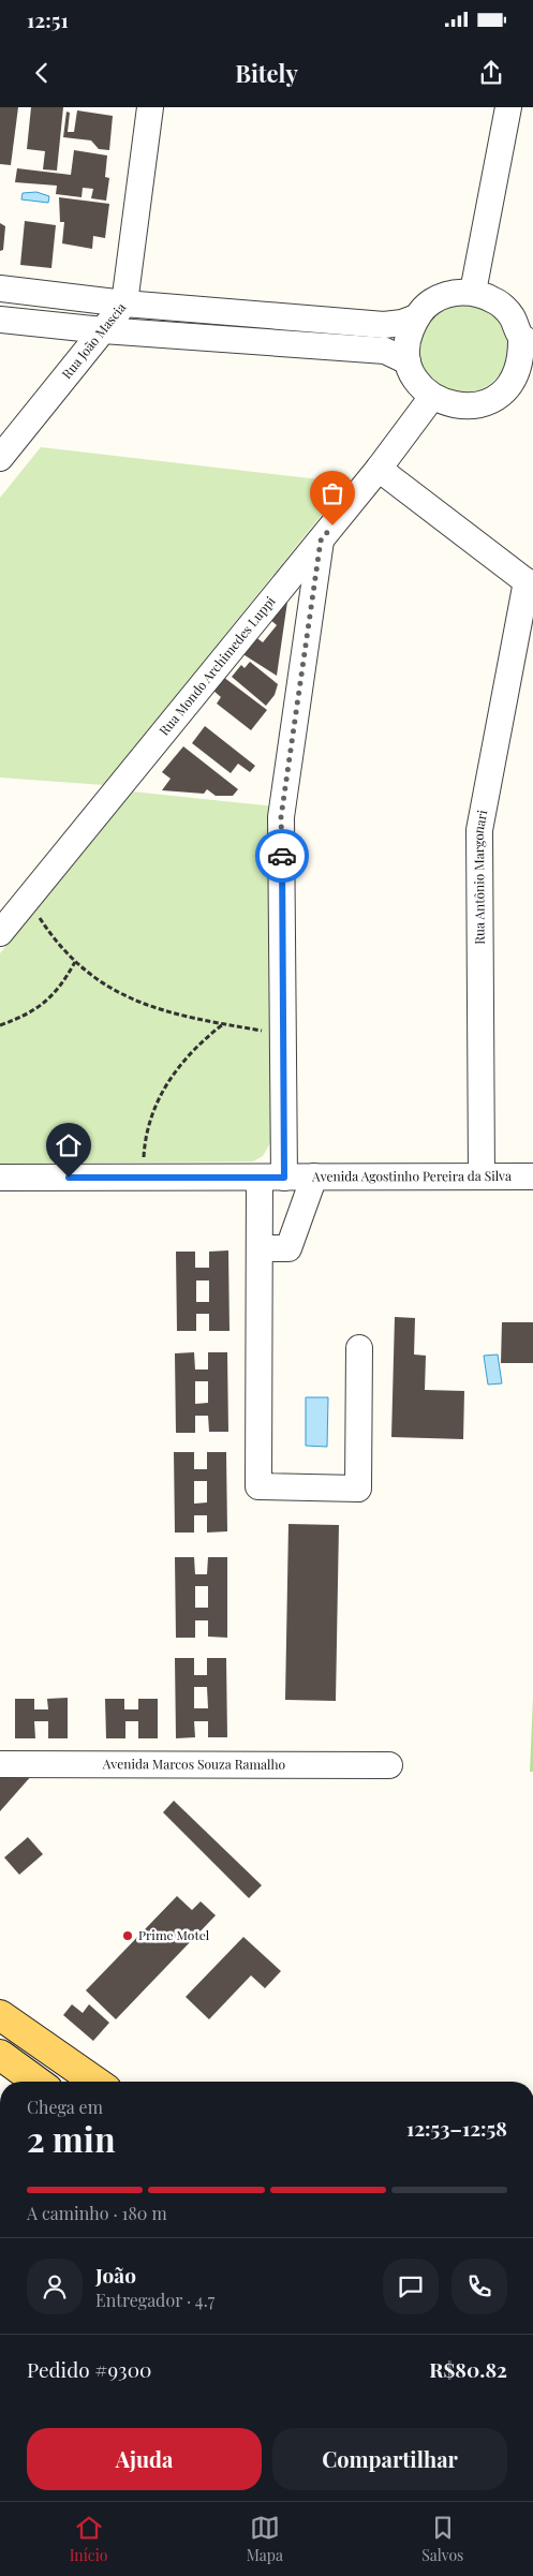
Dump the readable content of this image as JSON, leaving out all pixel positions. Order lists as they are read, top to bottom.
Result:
{
  "streets": {
    "street": [
      "Rua João Mascia",
      "Rua Mondo Archimedes Luppi",
      "Rua Antônio Margonari",
      "Avenida Agostinho Pereira da Silva",
      "Avenida Marcos Souza Ramalho"
    ]
  },
  "crossings": [
    ["Rua Antônio Margonari", "Avenida Agostinho Pereira da Silva"]
  ],
  "places": ["Prime Motel"],
  "page": {
    "status": "12:51",
    "header": "Bitely",
    "heading": ["2 min", "Chega em", "12:53–12:58"],
    "panel": [
      "João",
      "Entregador · 4.7",
      "Pedido #9300",
      "R$80.82"
    ],
    "bar": "A caminho · 180 m",
    "buttons": ["Ajuda", "Compartilhar"],
    "tabs": ["Início", "Mapa", "Salvos"]
  }
}
